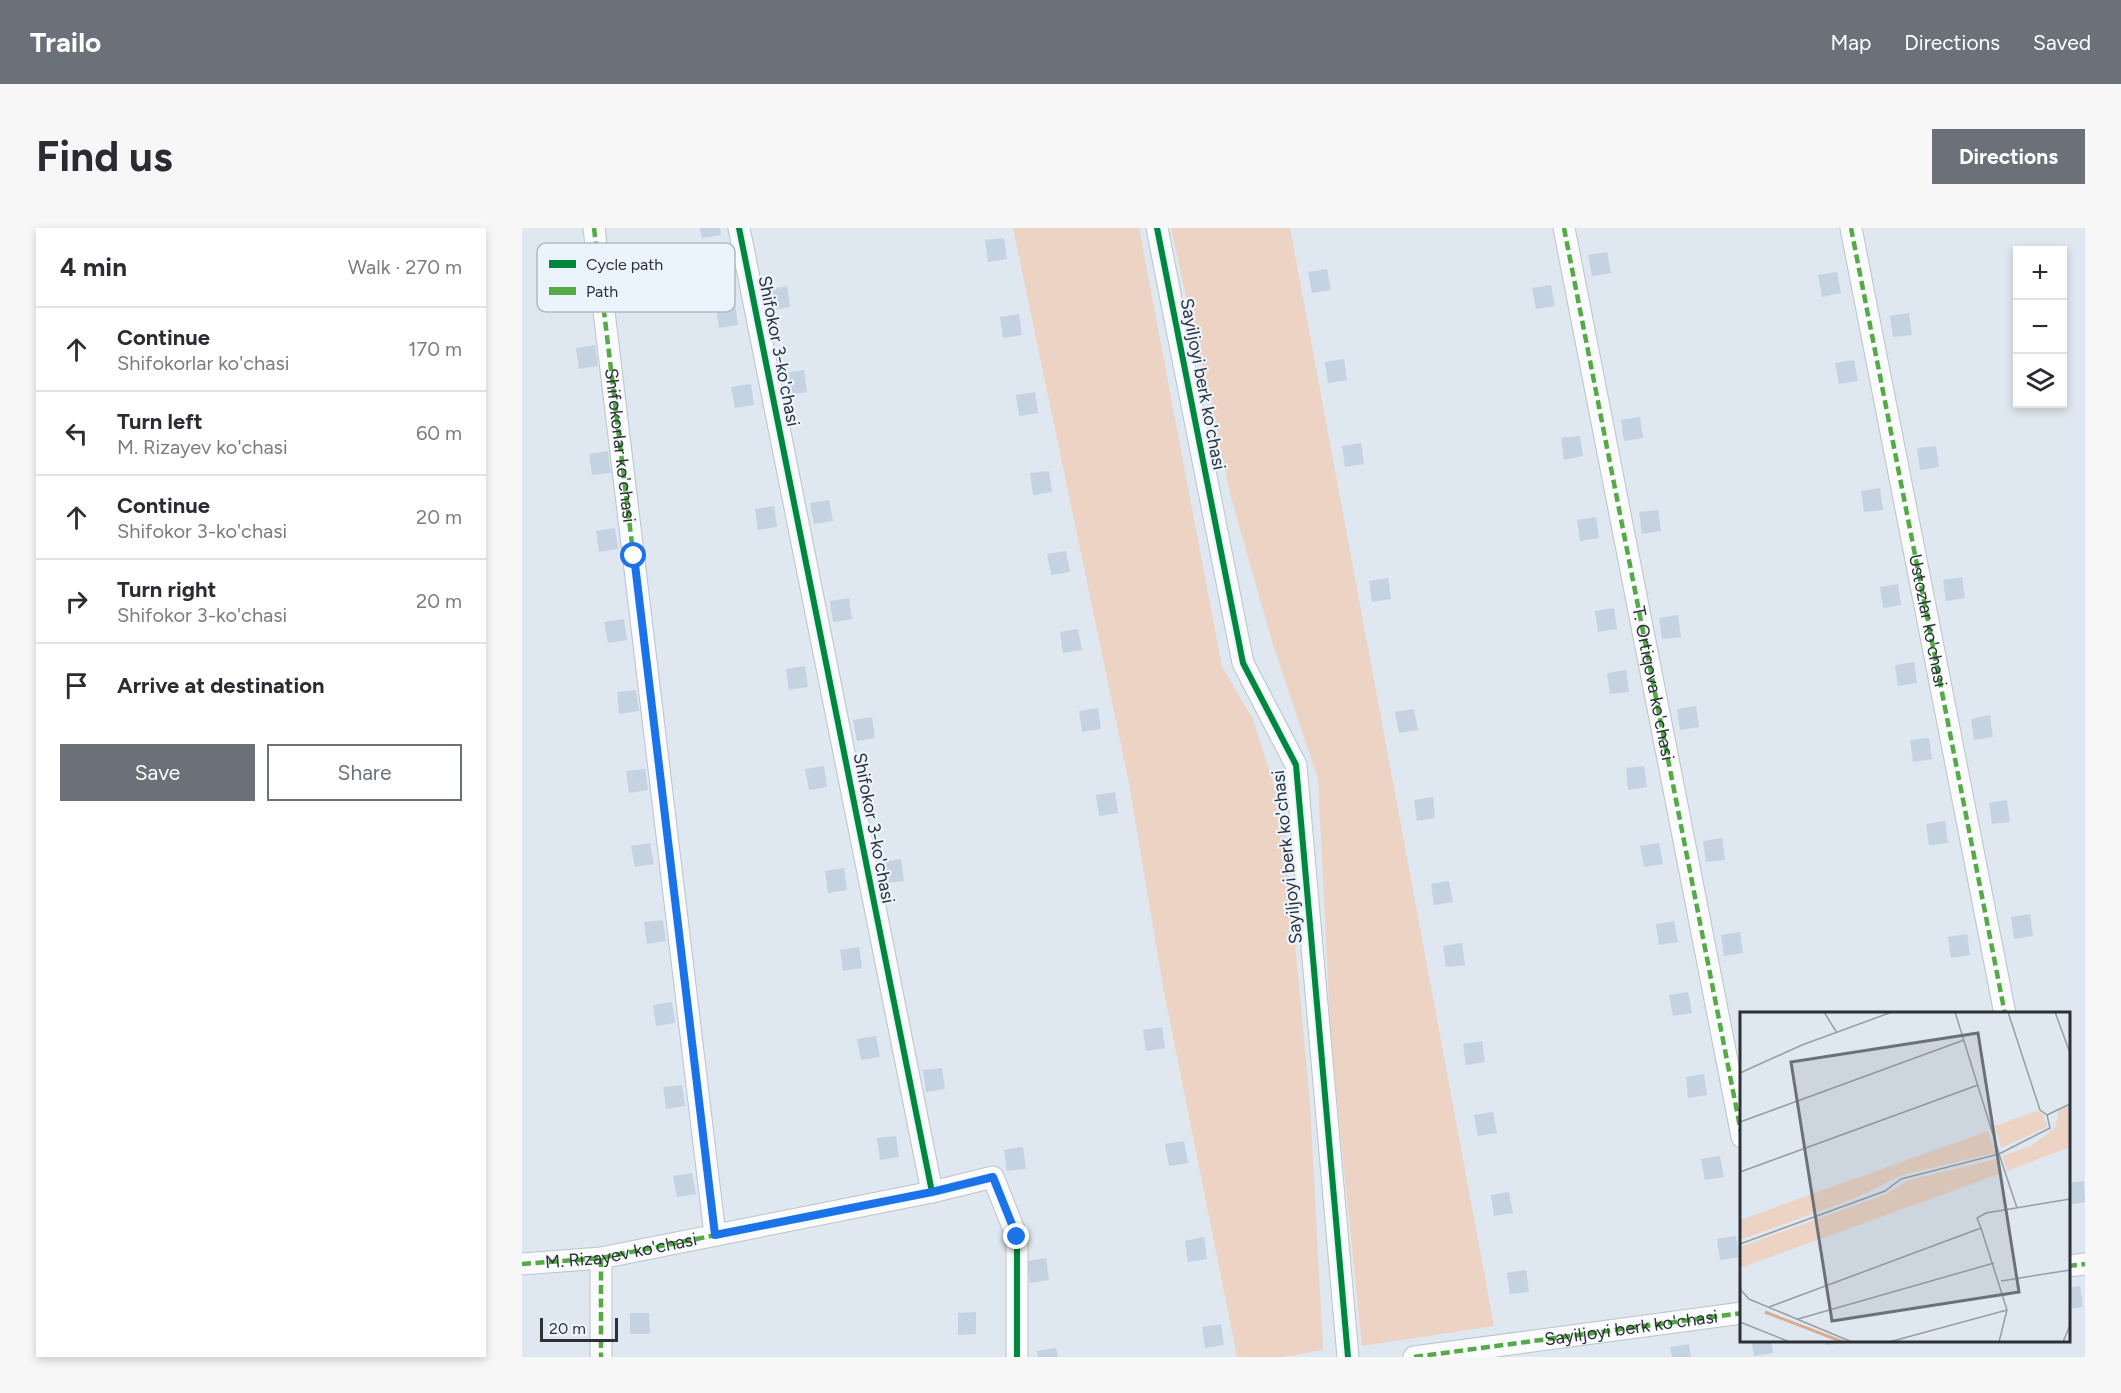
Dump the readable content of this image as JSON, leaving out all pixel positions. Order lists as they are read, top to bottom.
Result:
{
  "streets": {
    "street": [
      "Shifokor 3-ko'chasi",
      "Sayiljoyi berk ko'chasi",
      "Shifokorlar ko'chasi",
      "Ustozlar ko'chasi",
      "T. Ortiqova ko'chasi",
      "M. Rizayev ko'chasi"
    ]
  },
  "crossings": [
    ["Shifokor 3-ko'chasi", "M. Rizayev ko'chasi"],
    ["Shifokorlar ko'chasi", "M. Rizayev ko'chasi"]
  ],
  "legend": ["Cycle path", "Path"],
  "scale_bar": "20 m",
  "page": {
    "header": "Trailo",
    "nav": ["Map", "Directions", "Saved"],
    "buttons": [
      "Directions",
      ["Save", "Share"]
    ],
    "title": "Find us",
    "heading": ["4 min", "Walk · 270 m"],
    "map_buttons": ["+", "−"],
    "list": [
      ["Continue", "Shifokorlar ko'chasi", "170 m"],
      ["Turn left", "M. Rizayev ko'chasi", "60 m"],
      ["Continue", "Shifokor 3-ko'chasi", "20 m"],
      ["Turn right", "Shifokor 3-ko'chasi", "20 m"],
      "Arrive at destination"
    ],
    "scale": "20 m"
  }
}
